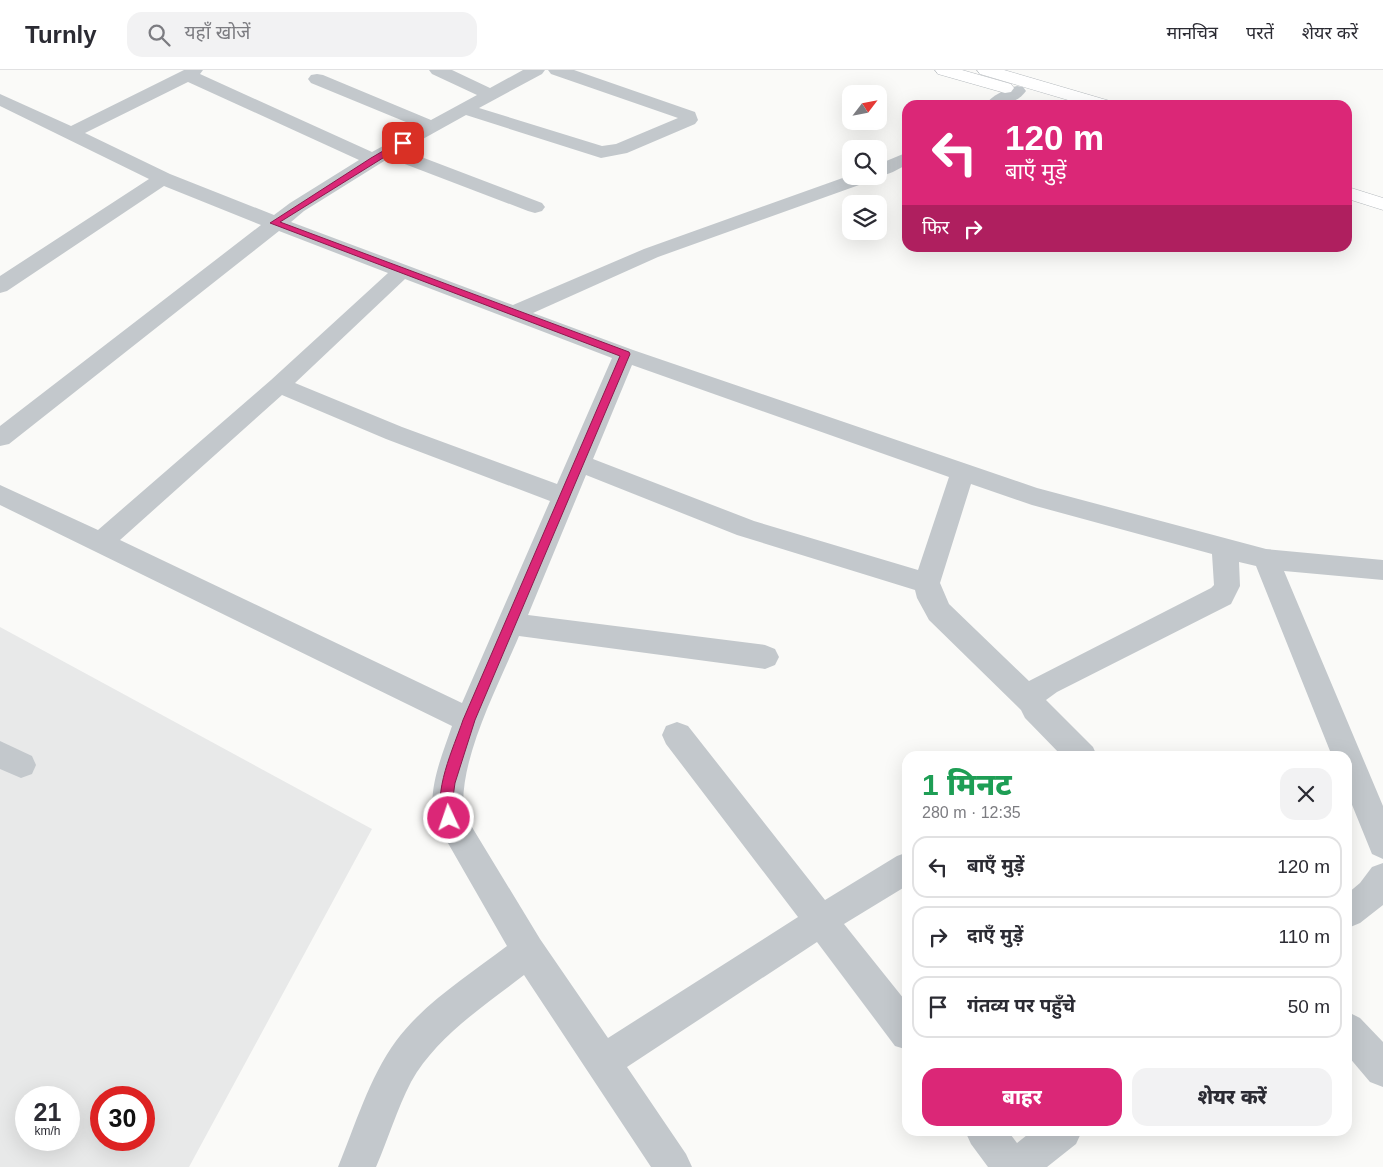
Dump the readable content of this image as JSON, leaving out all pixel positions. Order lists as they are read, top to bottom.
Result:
{
  "north": "top right",
  "page": {
    "header": "Turnly",
    "search": "यहाँ खोजें",
    "nav": ["मानचित्र", "परतें", "शेयर करें"],
    "turn": ["120 m", "बाएँ मुड़ें"],
    "then": "फिर",
    "heading": ["1 मिनट", "280 m · 12:35"],
    "list": [
      {
        "name": "बाएँ मुड़ें",
        "value": "120 m"
      },
      {
        "name": "दाएँ मुड़ें",
        "value": "110 m"
      },
      {
        "name": "गंतव्य पर पहुँचे",
        "value": "50 m"
      }
    ],
    "buttons": ["बाहर", "शेयर करें"],
    "speed": "21 km/h",
    "limit": "30"
  }
}
